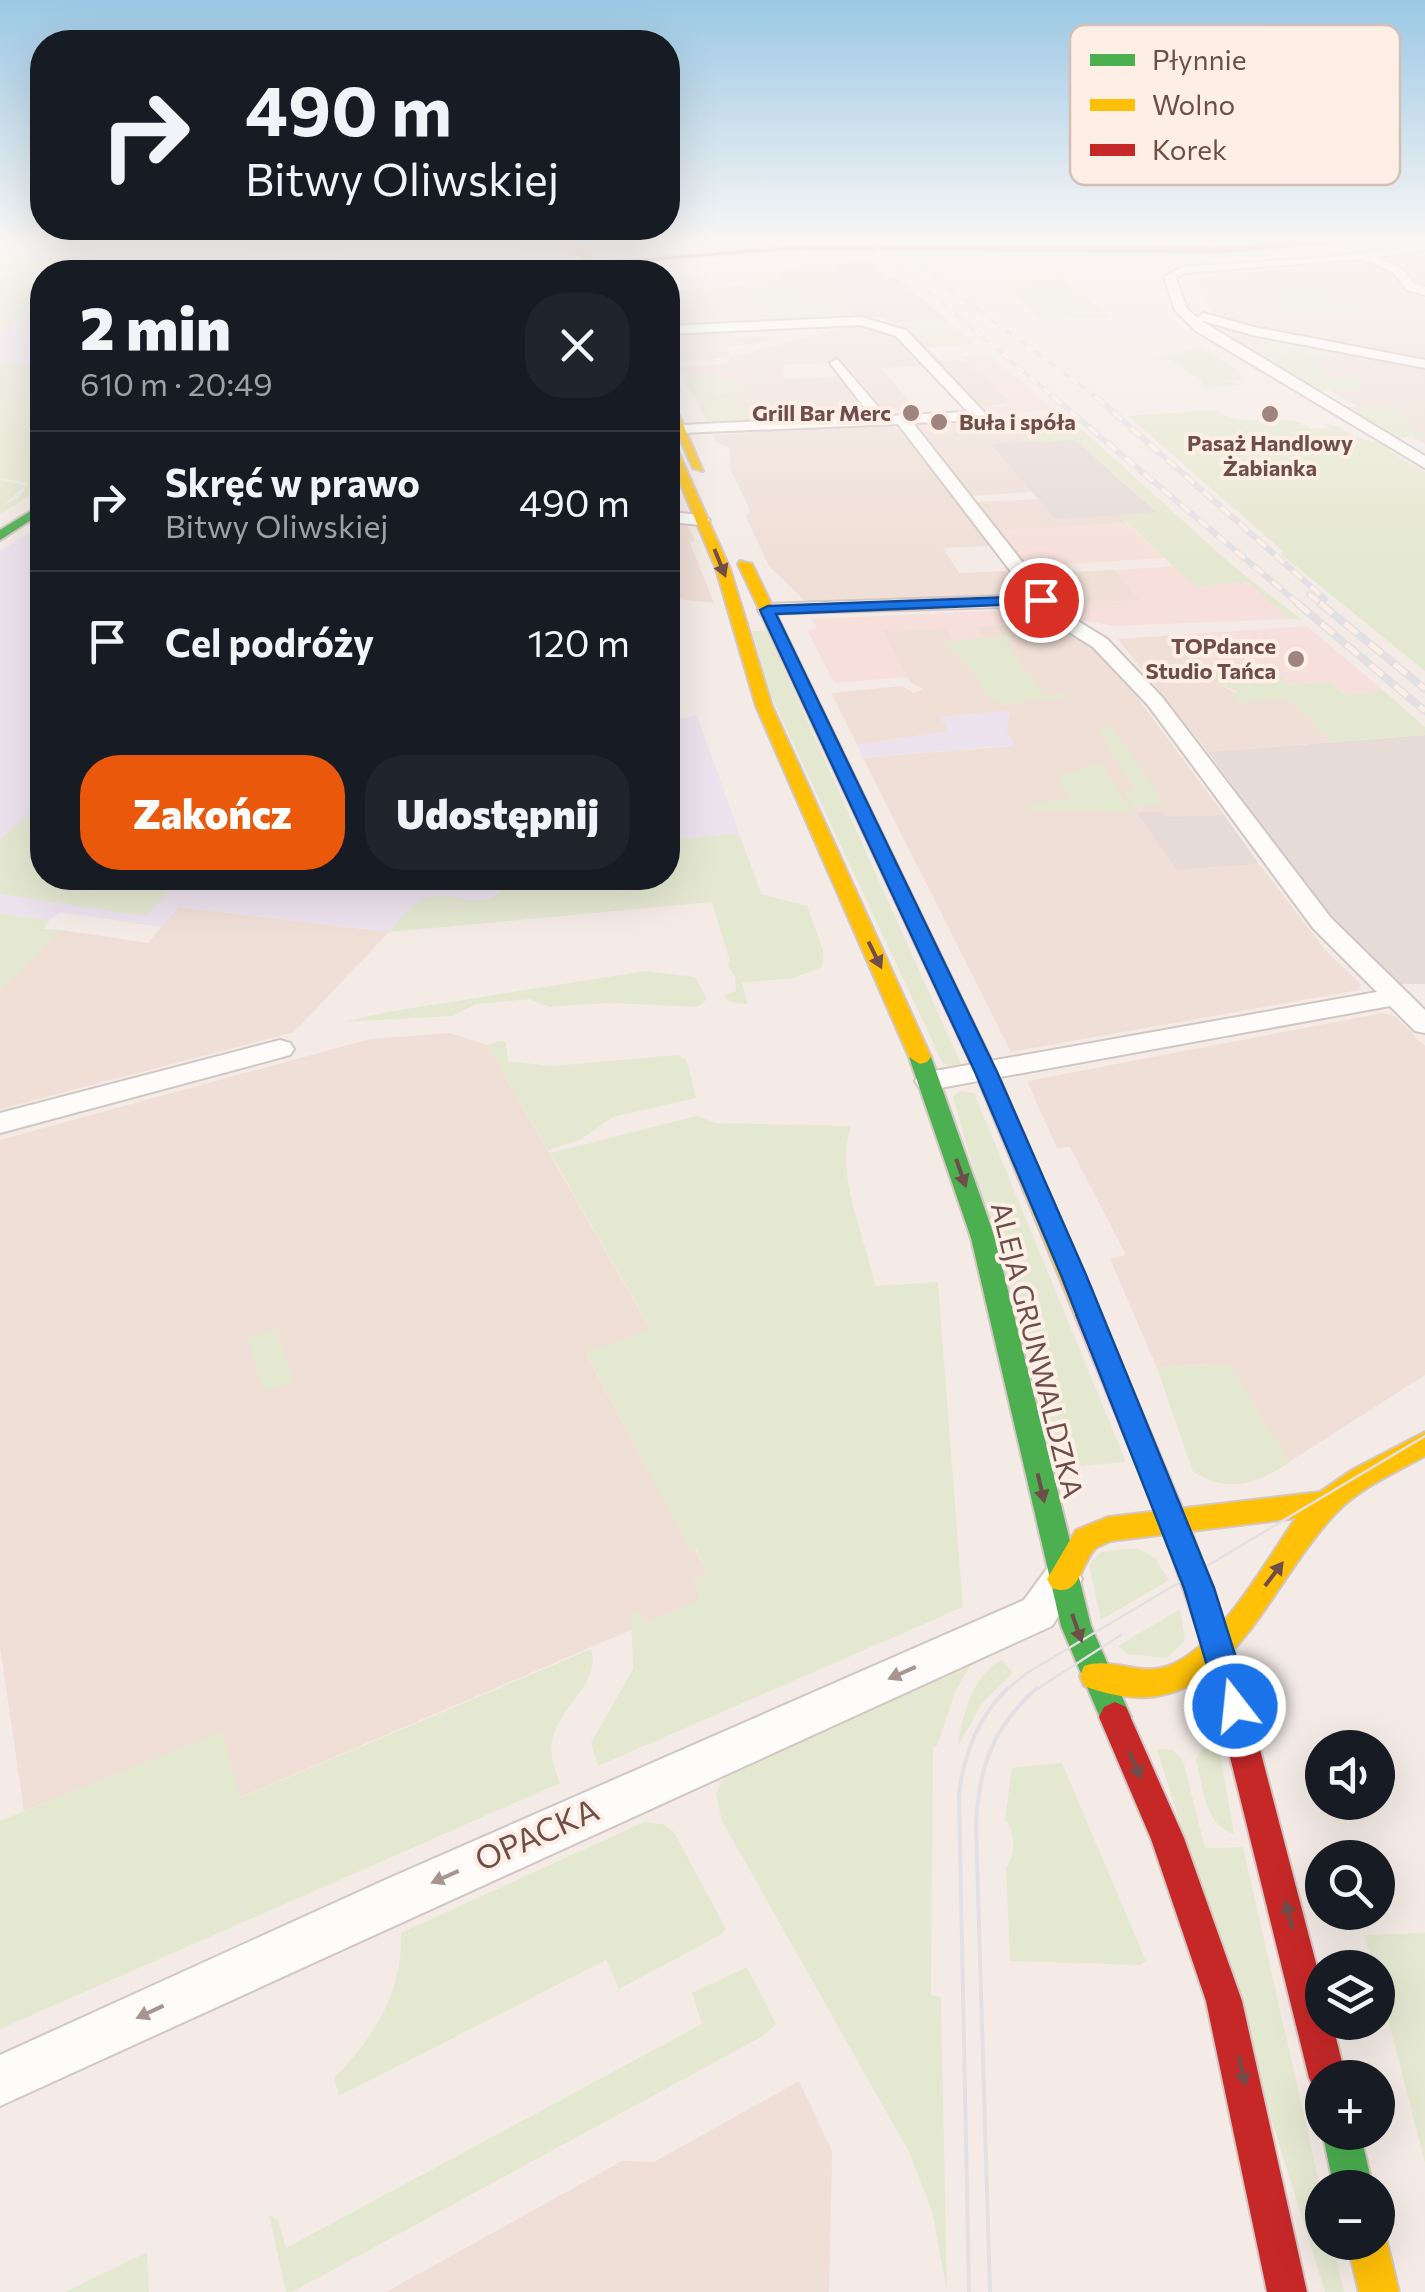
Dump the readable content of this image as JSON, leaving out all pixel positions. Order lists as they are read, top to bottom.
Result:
{
  "streets": {
    "main road": ["ALEJA GRUNWALDZKA"],
    "street": ["OPACKA"]
  },
  "crossings": [
    ["ALEJA GRUNWALDZKA", "OPACKA"]
  ],
  "one_way": ["OPACKA"],
  "places": [
    "Grill Bar Merc",
    "Pasaż Handlowy Żabianka",
    "Buła i spóła",
    "TOPdance Studio Tańca"
  ],
  "legend": ["Płynnie", "Wolno", "Korek"],
  "page": {
    "turn": ["490 m", "Bitwy Oliwskiej"],
    "heading": ["2 min", "610 m · 20:49"],
    "list": [
      {
        "name": "Skręć w prawo",
        "note": "Bitwy Oliwskiej",
        "value": "490 m"
      },
      {
        "name": "Cel podróży",
        "value": "120 m"
      }
    ],
    "buttons": ["Zakończ", "Udostępnij"],
    "map_buttons": ["+", "−"]
  }
}
